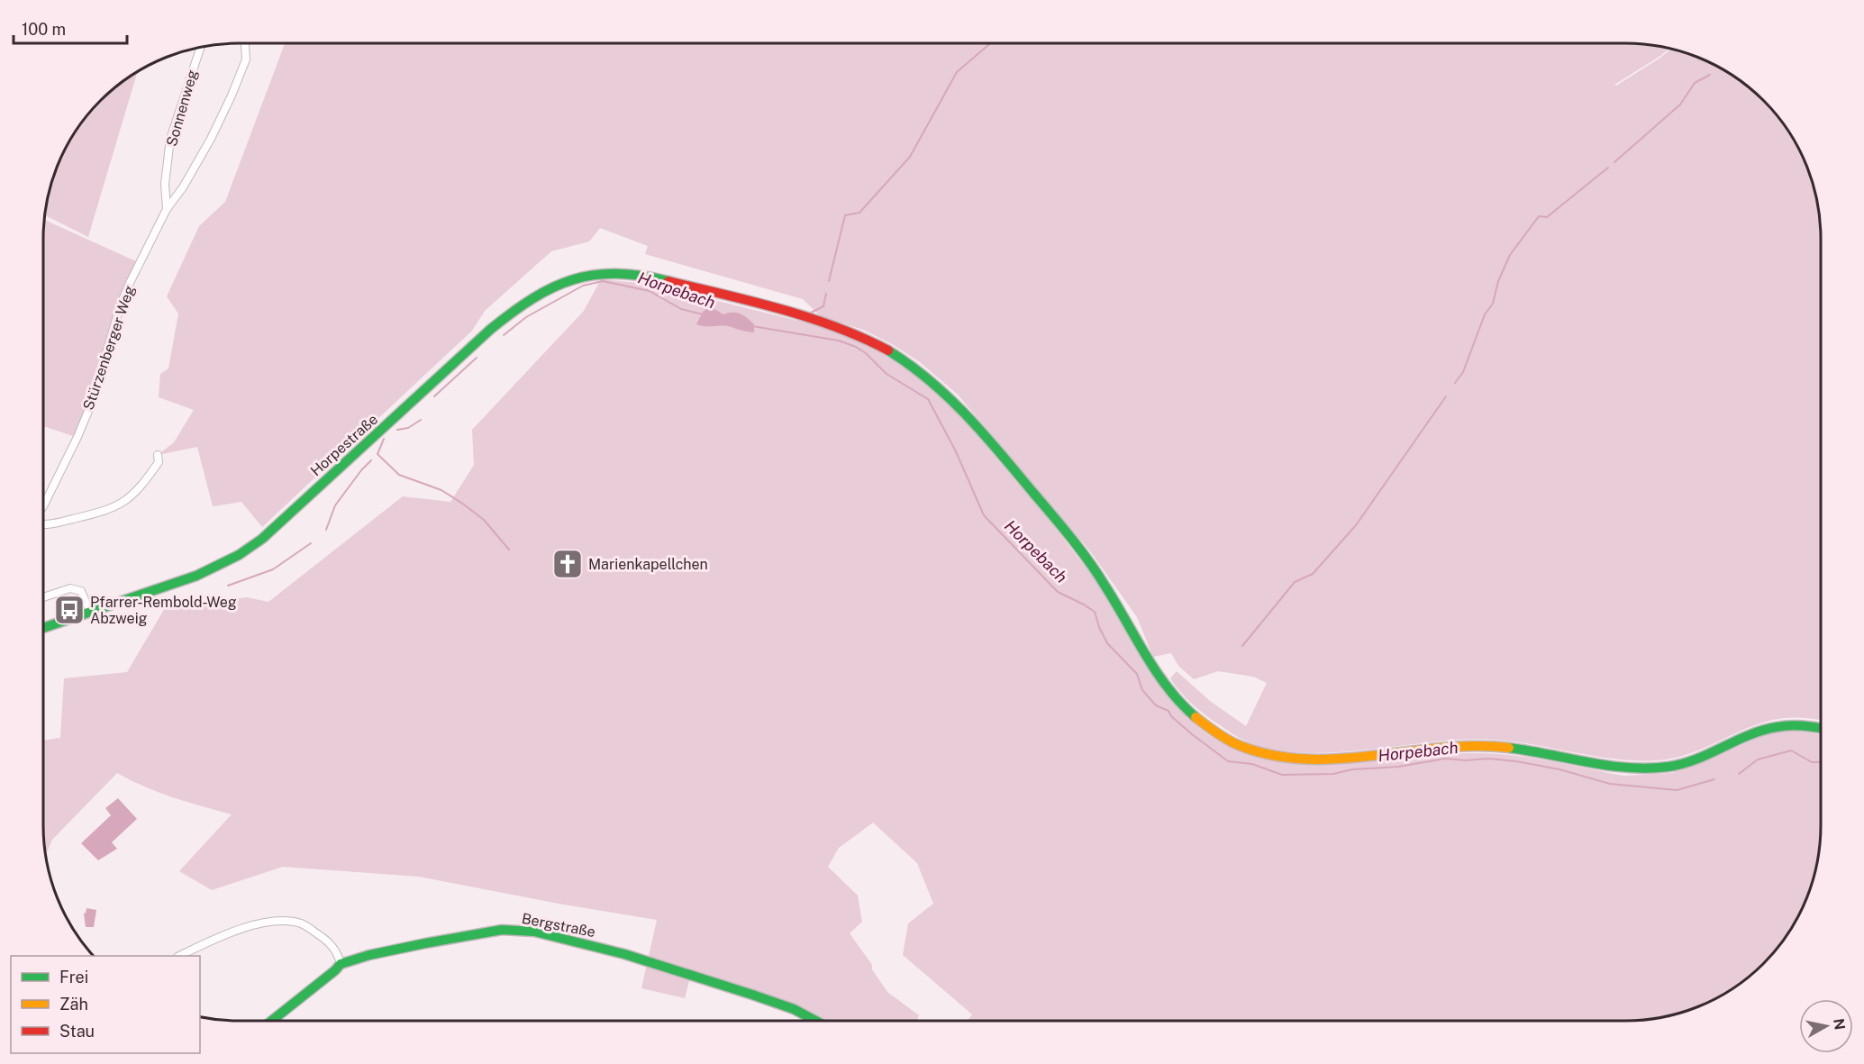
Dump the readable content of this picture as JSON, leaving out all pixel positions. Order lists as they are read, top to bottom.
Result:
{
  "streets": {
    "street": [
      "Sonnenweg",
      "Stürzenberger Weg",
      "Horpestraße",
      "Bergstraße"
    ]
  },
  "crossings": [
    ["Sonnenweg", "Stürzenberger Weg"]
  ],
  "water": ["Horpebach"],
  "places": {
    "church": ["Marienkapellchen"],
    "bus stop": ["Pfarrer-Rembold-Weg Abzweig"]
  },
  "legend": ["Frei", "Zäh", "Stau"],
  "scale_bar": "100 m",
  "north": "right"
}
